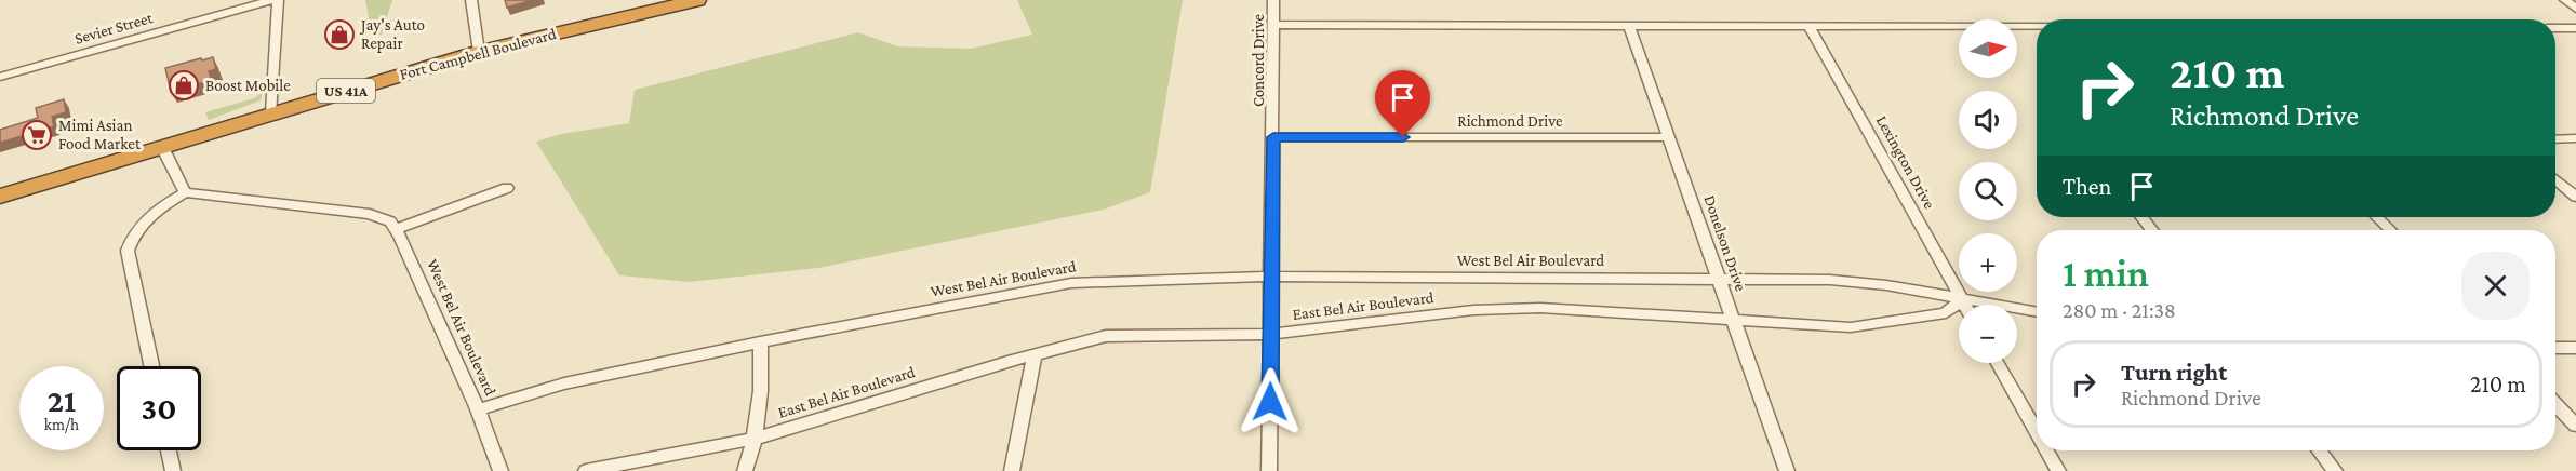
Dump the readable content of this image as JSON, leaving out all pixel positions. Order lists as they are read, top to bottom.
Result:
{
  "streets": {
    "highway": ["Fort Campbell Boulevard", "US 41A"],
    "street": [
      "Sevier Street",
      "Concord Drive",
      "Richmond Drive",
      "Lexington Drive",
      "Donelson Drive",
      "West Bel Air Boulevard",
      "East Bel Air Boulevard"
    ]
  },
  "crossings": [
    ["Concord Drive", "Richmond Drive"],
    ["Concord Drive", "West Bel Air Boulevard"],
    ["Concord Drive", "East Bel Air Boulevard"],
    ["Richmond Drive", "Donelson Drive"],
    ["Lexington Drive", "West Bel Air Boulevard"],
    ["Lexington Drive", "East Bel Air Boulevard"],
    ["Donelson Drive", "West Bel Air Boulevard"],
    ["Donelson Drive", "East Bel Air Boulevard"],
    ["West Bel Air Boulevard", "East Bel Air Boulevard"]
  ],
  "places": {
    "shop": ["Jay's Auto Repair", "Boost Mobile"],
    "supermarket": ["Mimi Asian Food Market"]
  },
  "north": "right",
  "page": {
    "map_buttons": ["+", "−"],
    "turn": ["210 m", "Richmond Drive"],
    "then": "Then",
    "heading": ["1 min", "280 m · 21:38"],
    "list": [
      {
        "name": "Turn right",
        "note": "Richmond Drive",
        "value": "210 m"
      }
    ],
    "speed": "21 km/h",
    "limit": "30"
  }
}
